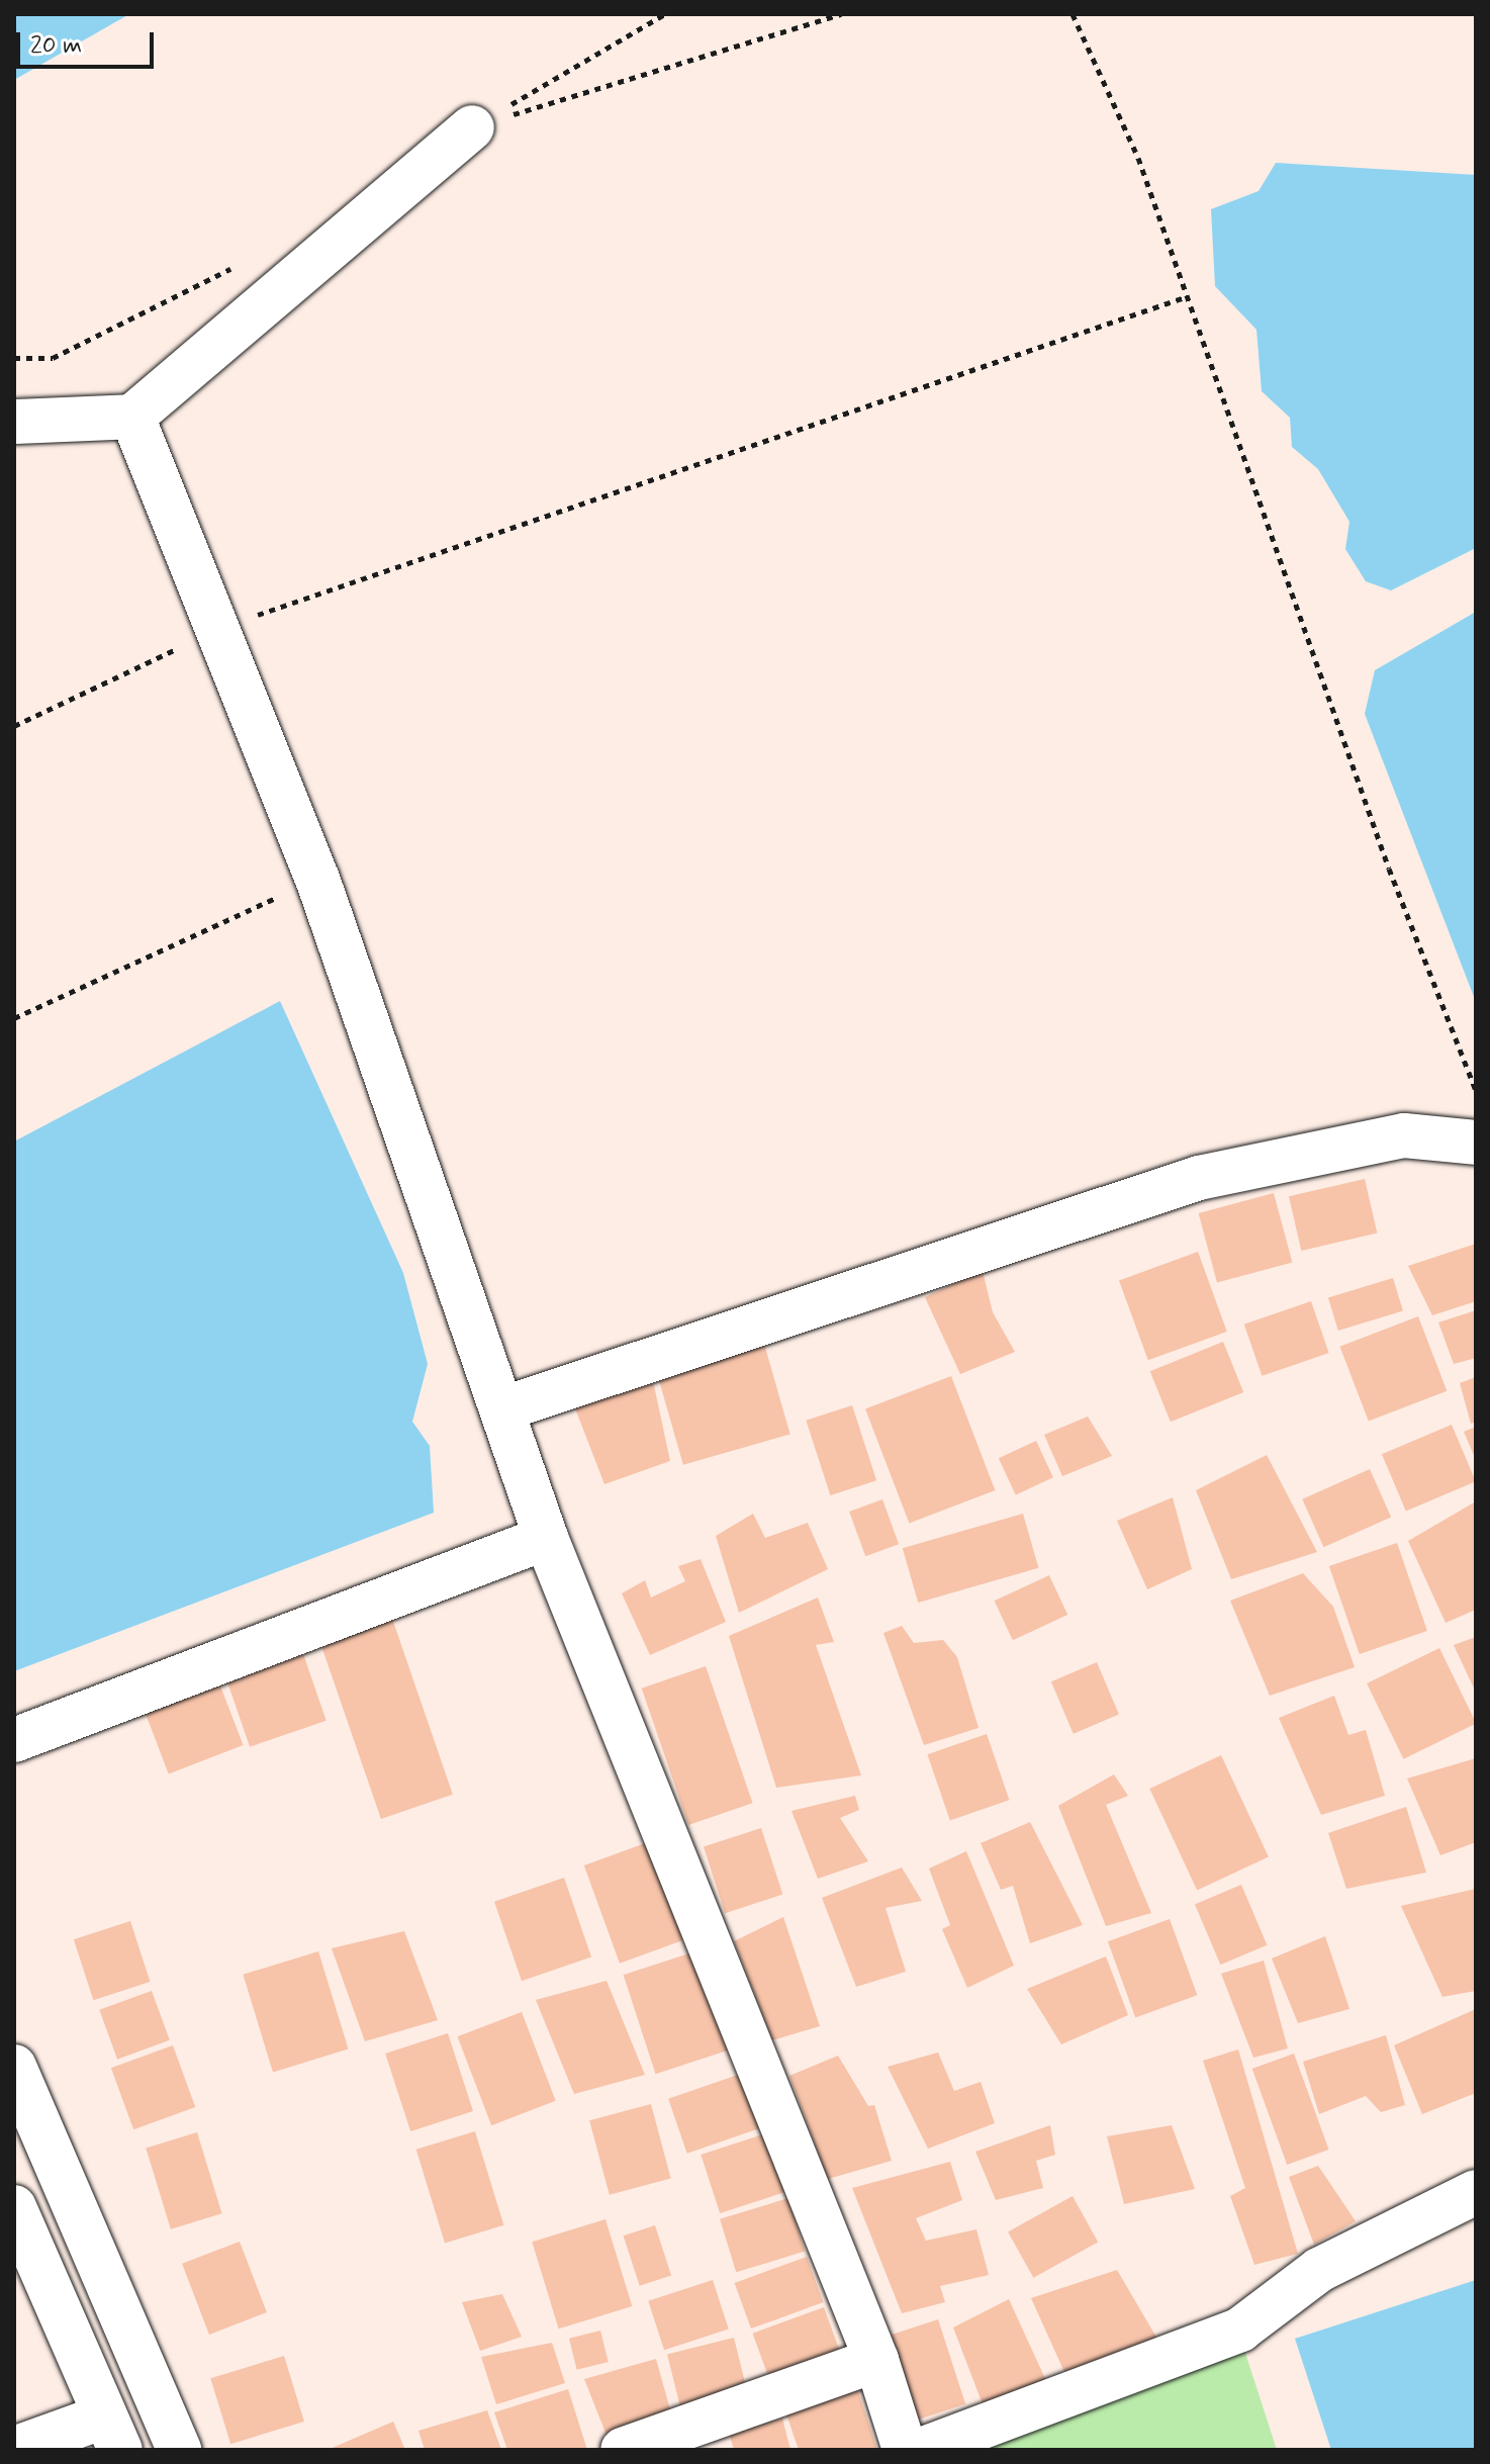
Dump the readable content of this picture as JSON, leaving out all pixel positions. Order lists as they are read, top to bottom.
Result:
{
  "scale_bar": "20 m"
}
